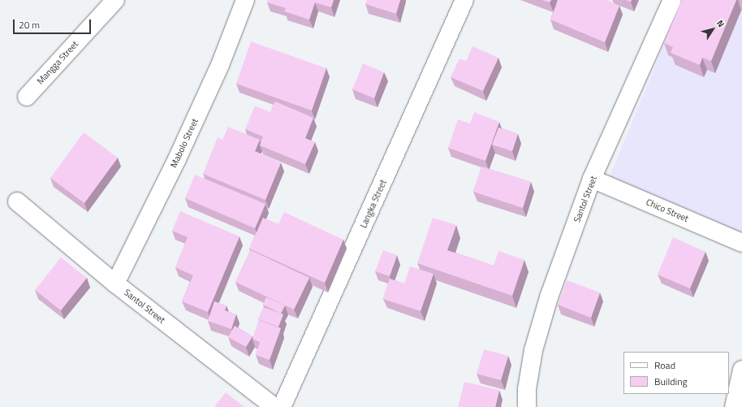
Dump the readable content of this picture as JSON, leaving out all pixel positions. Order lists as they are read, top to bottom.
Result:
{
  "streets": {
    "street": [
      "Mangga Street",
      "Mabolo Street",
      "Santol Street",
      "Langka Street",
      "Chico Street"
    ]
  },
  "crossings": [
    ["Mabolo Street", "Santol Street"],
    ["Santol Street", "Chico Street"]
  ],
  "legend": ["Road", "Building"],
  "scale_bar": "20 m",
  "north": "top right"
}
